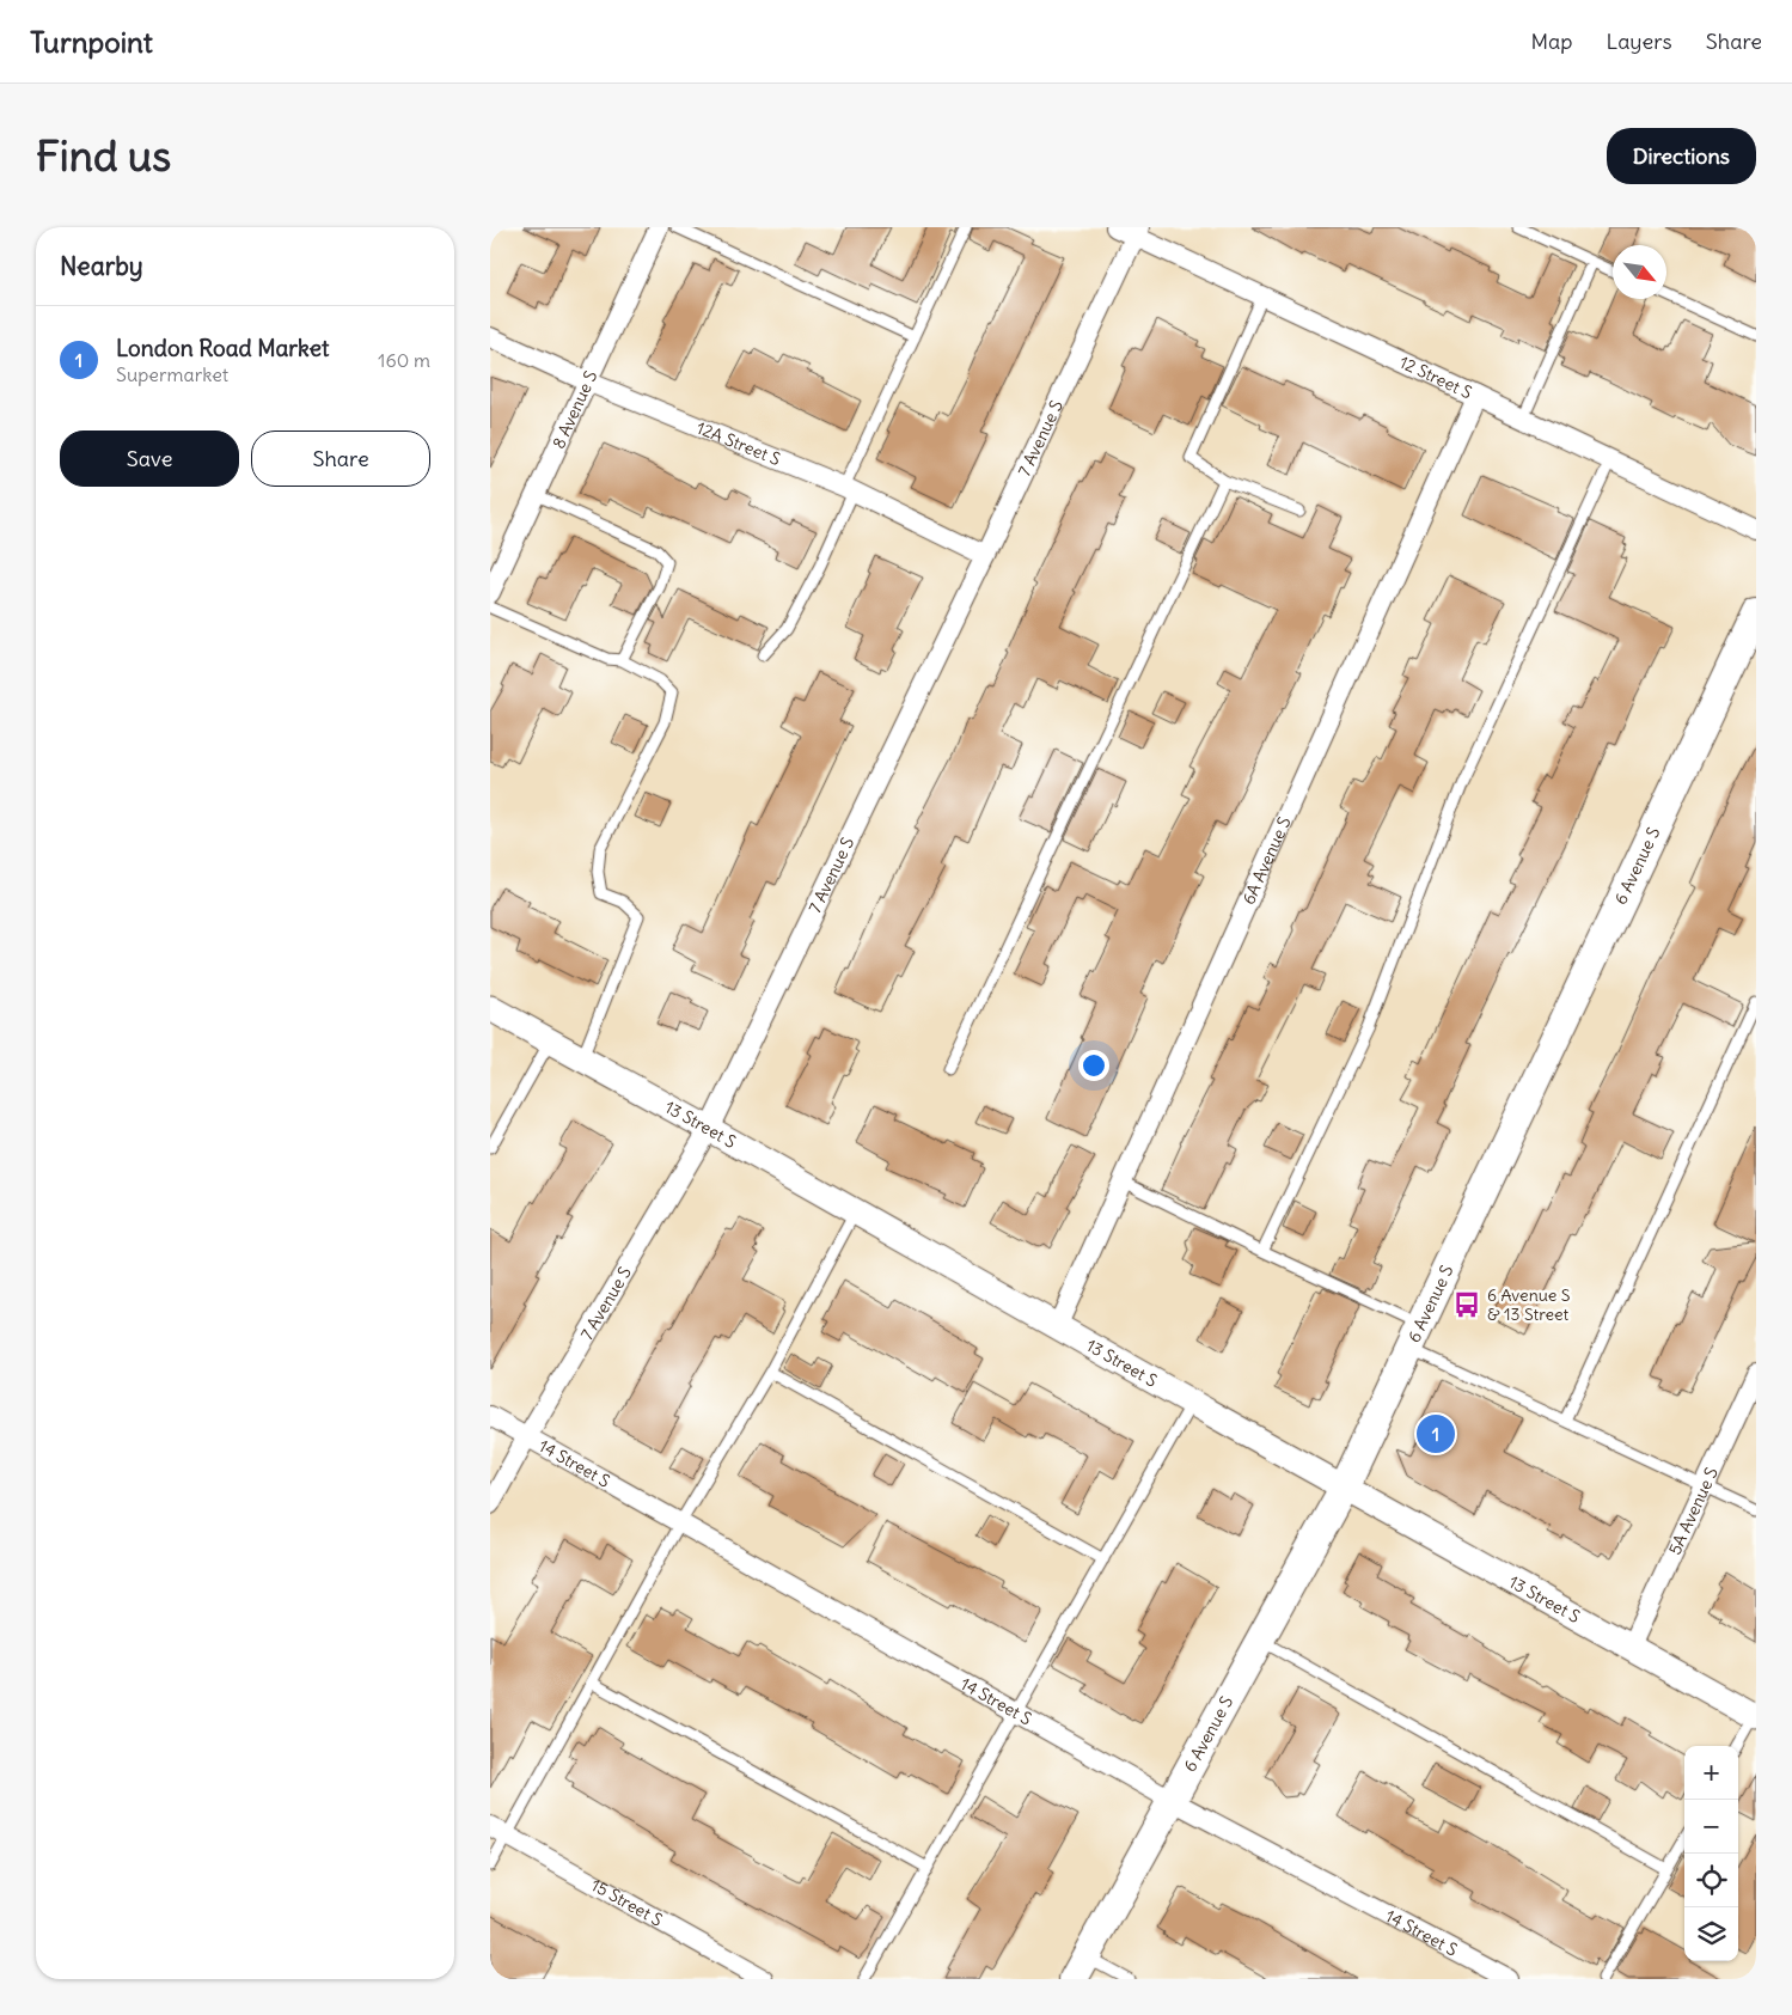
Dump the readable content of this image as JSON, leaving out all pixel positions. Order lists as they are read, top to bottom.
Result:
{
  "streets": {
    "main road": ["6 Avenue S"],
    "street": [
      "12 Street S",
      "8 Avenue S",
      "7 Avenue S",
      "12A Street S",
      "6A Avenue S",
      "13 Street S",
      "14 Street S",
      "5A Avenue S",
      "15 Street S"
    ]
  },
  "crossings": [
    ["12 Street S", "7 Avenue S"],
    ["12 Street S", "6A Avenue S"],
    ["8 Avenue S", "12A Street S"],
    ["7 Avenue S", "12A Street S"],
    ["7 Avenue S", "13 Street S"],
    ["7 Avenue S", "14 Street S"],
    ["6A Avenue S", "13 Street S"],
    ["6 Avenue S", "13 Street S"],
    ["6 Avenue S", "14 Street S"],
    ["13 Street S", "5A Avenue S"]
  ],
  "places": {
    "bus stop": ["6 Avenue S & 13 Street"]
  },
  "north": "bottom right",
  "page": {
    "header": "Turnpoint",
    "nav": ["Map", "Layers", "Share"],
    "buttons": [
      "Directions",
      ["Save", "Share"]
    ],
    "title": "Find us",
    "heading": "Nearby",
    "list": [
      {
        "mark": "1",
        "name": "London Road Market",
        "note": "Supermarket",
        "value": "160 m"
      }
    ],
    "pins": "1",
    "map_buttons": ["+", "−"]
  }
}
